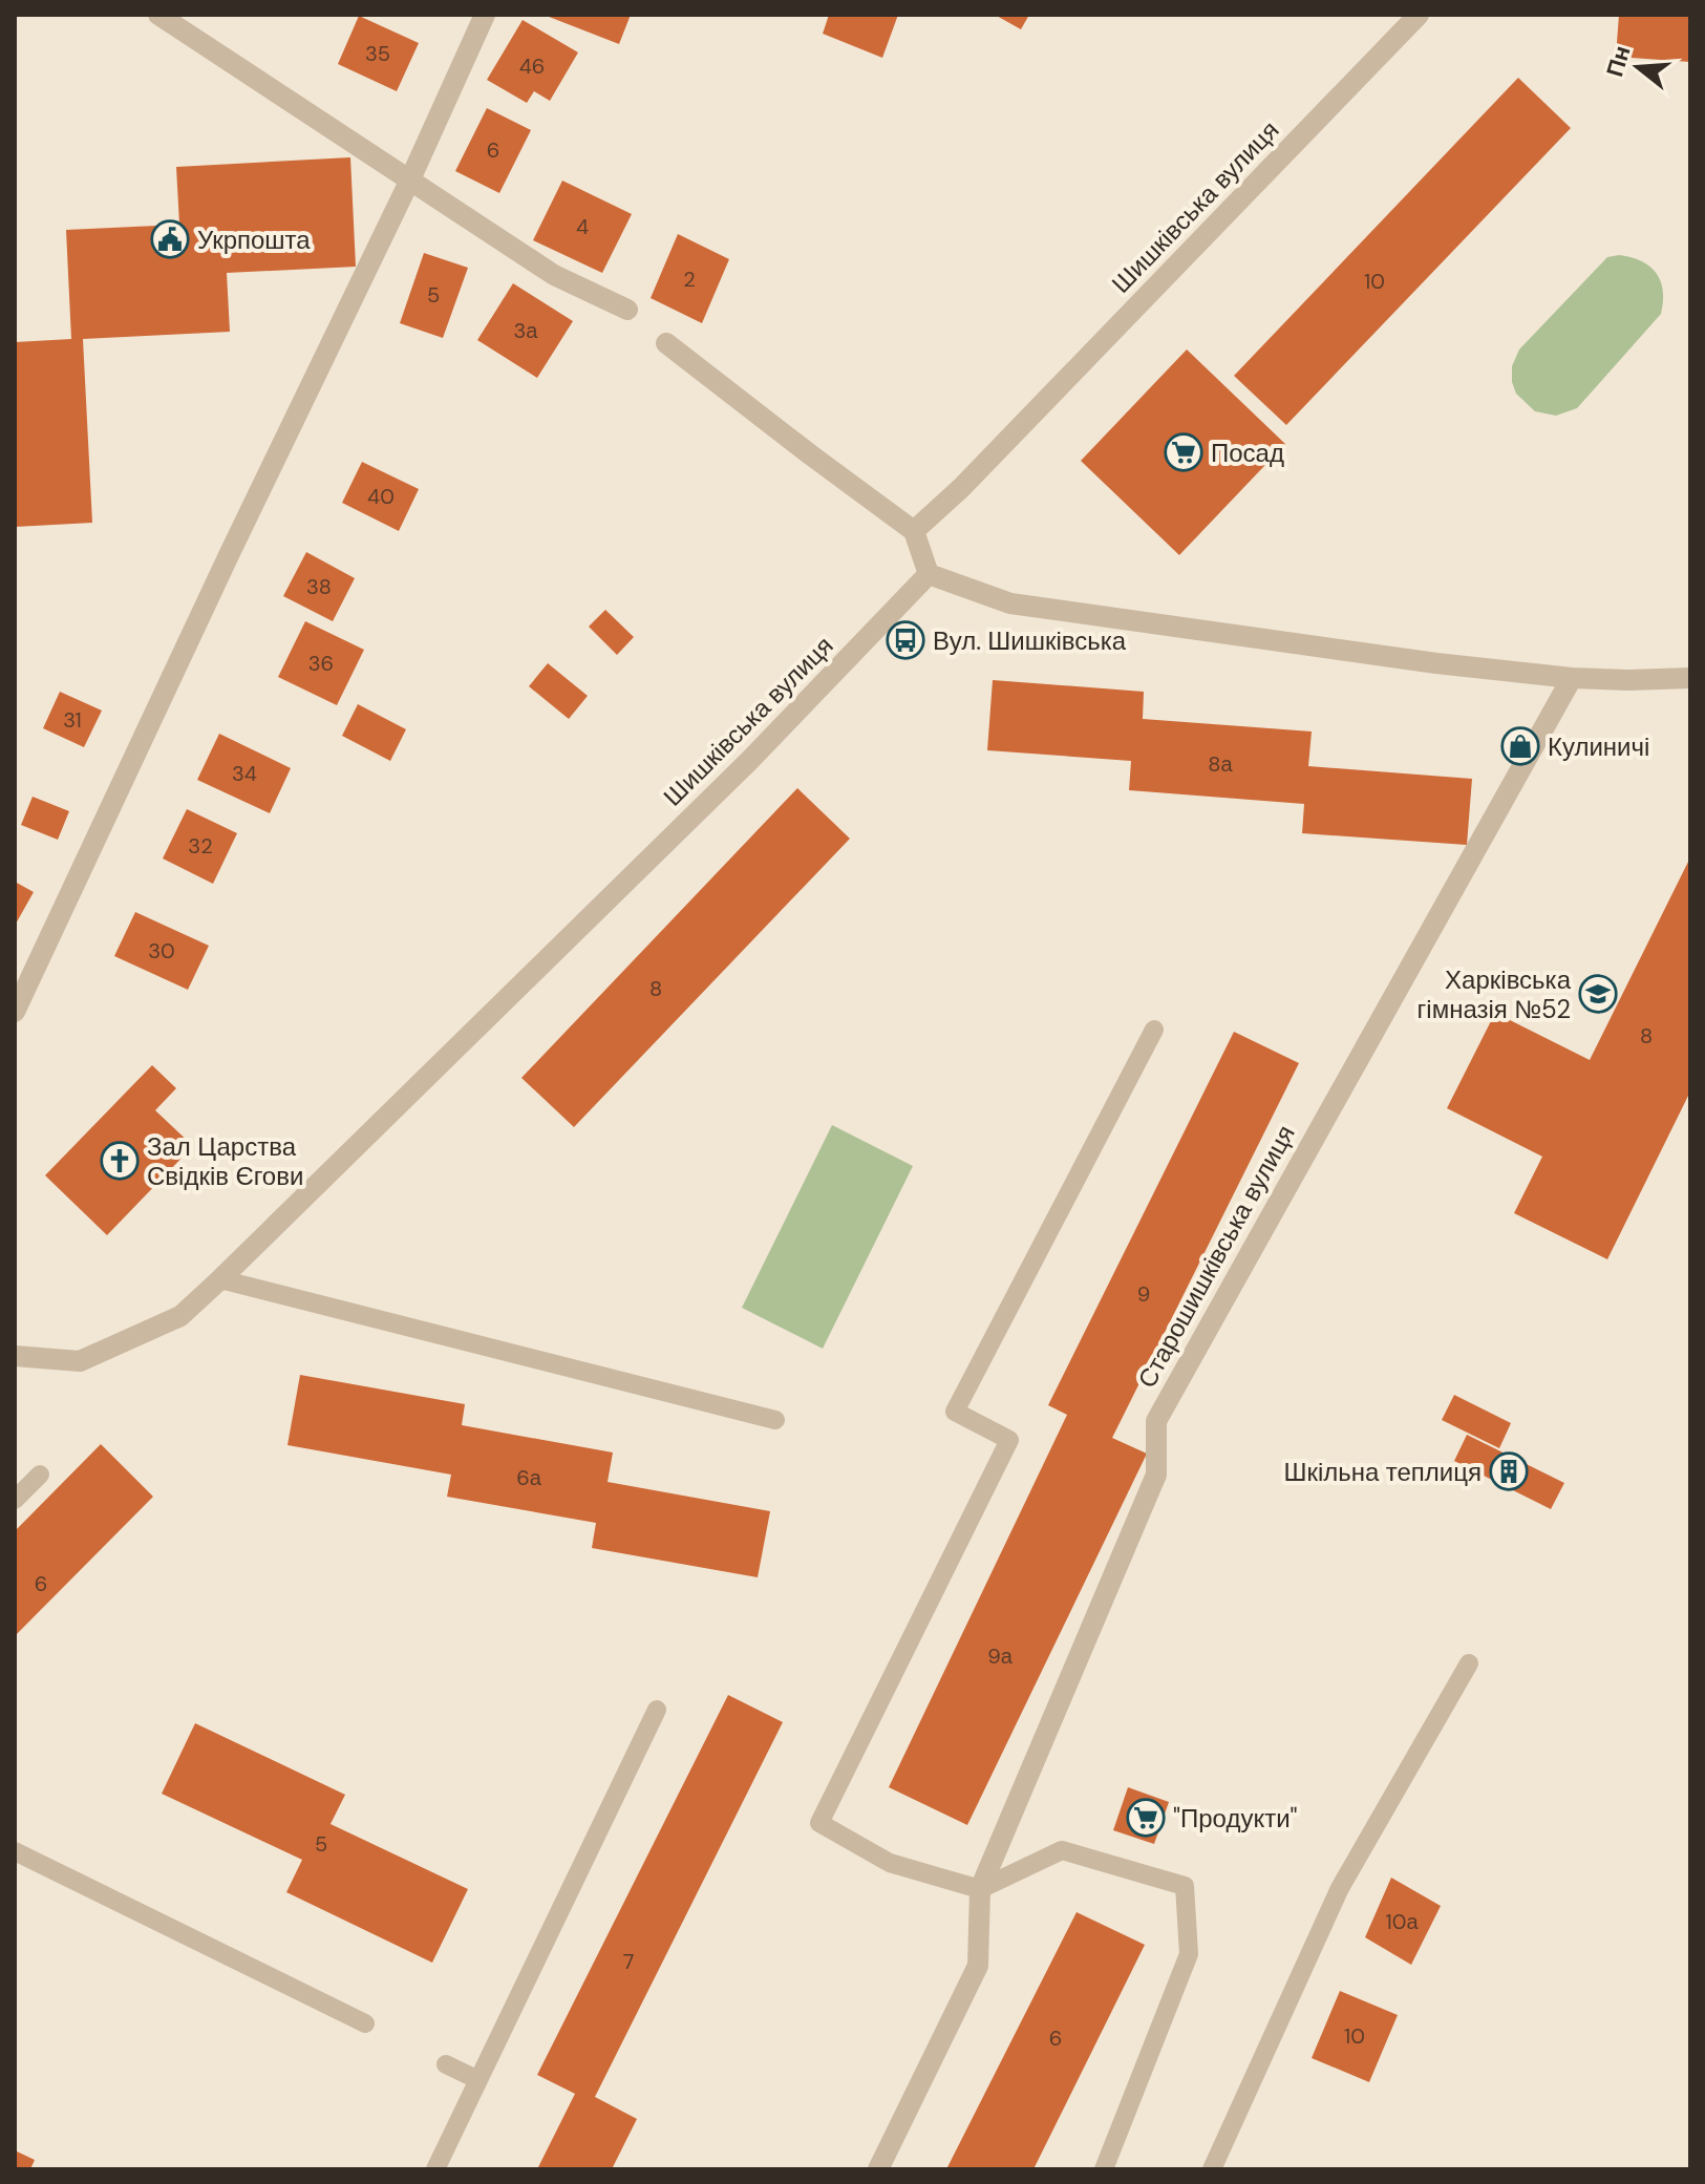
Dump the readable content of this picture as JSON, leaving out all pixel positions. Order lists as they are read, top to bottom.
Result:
{
  "streets": {
    "street": ["Шишківська вулиця", "Старошишківська вулиця"]
  },
  "places": {
    "public building": ["Укрпошта"],
    "supermarket": ["Посад", "\"Продукти\""],
    "bus stop": ["Вул. Шишківська"],
    "shop": ["Кулиничі"],
    "school or university": ["Харківська гімназія №52"],
    "church": ["Зал Царства Свідків Єгови"],
    "building": ["Шкільна теплиця"]
  },
  "house_numbers": [
    "35",
    "46",
    "6",
    "4",
    "2",
    "10",
    "5",
    "3а",
    "40",
    "38",
    "36",
    "31",
    "8а",
    "34",
    "32",
    "30",
    "8",
    "8",
    "9",
    "6а",
    "6",
    "9а",
    "5",
    "10а",
    "7",
    "10",
    "6"
  ],
  "north": "left"
}
